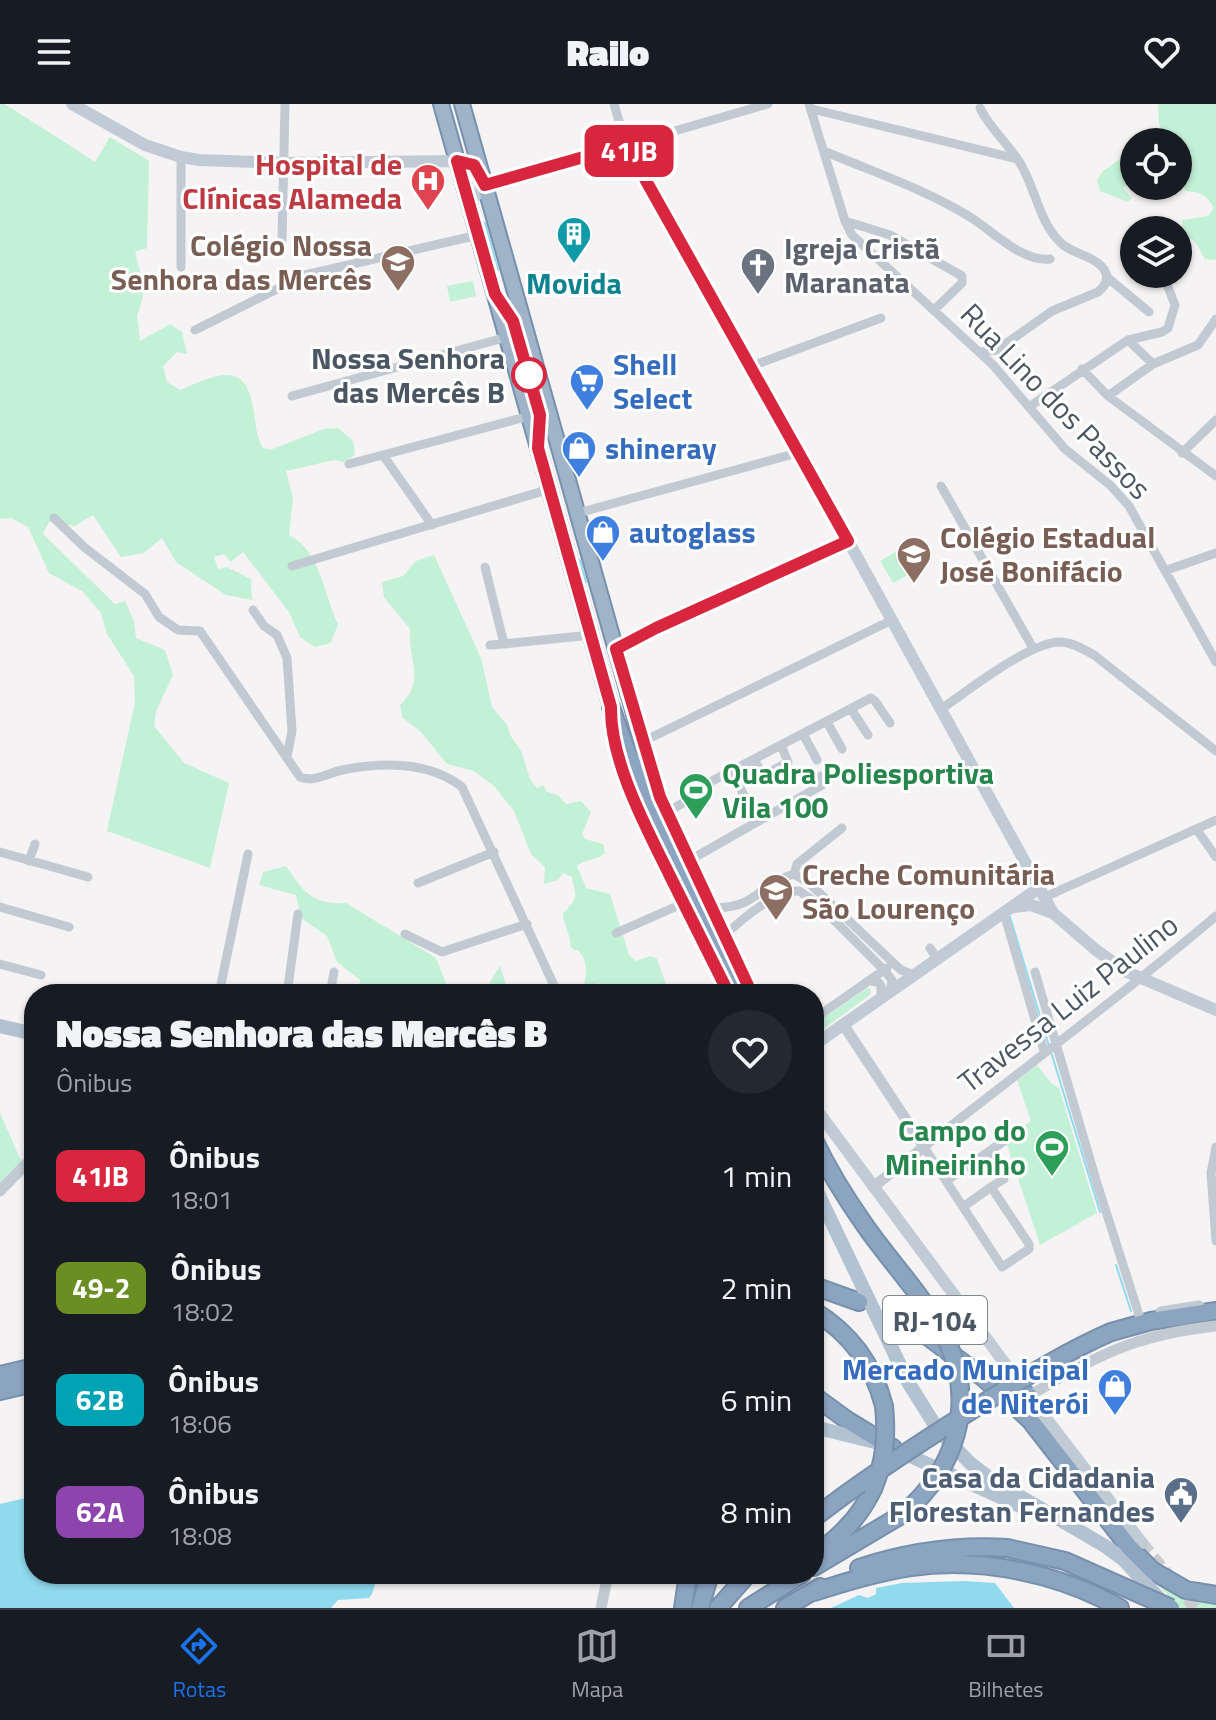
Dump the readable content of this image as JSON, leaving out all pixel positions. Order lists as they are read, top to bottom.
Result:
{
  "streets": {
    "highway": ["RJ-104"],
    "street": ["Rua Lino dos Passos", "Travessa Luiz Paulino"]
  },
  "places": {
    "hospital": ["Hospital de Clínicas Alameda"],
    "building": ["Movida"],
    "school or university": ["Colégio Nossa Senhora das Mercês", "Colégio Estadual José Bonifácio", "Creche Comunitária São Lourenço"],
    "church": ["Igreja Cristã Maranata"],
    "other": ["Nossa Senhora das Mercês B"],
    "supermarket": ["Shell Select"],
    "shop": ["shineray", "autoglass", "Mercado Municipal de Niterói"],
    "sports": ["Quadra Poliesportiva Vila 100", "Campo do Mineirinho"],
    "public building": ["Casa da Cidadania Florestan Fernandes"]
  },
  "lines": ["bus line 41JB"],
  "page": {
    "header": "Railo",
    "on_map": "41JB",
    "heading": ["Nossa Senhora das Mercês B", "Ônibus"],
    "list": [
      {
        "mark": "41JB",
        "name": "Ônibus",
        "note": "18:01",
        "value": "1 min"
      },
      {
        "mark": "49-2",
        "name": "Ônibus",
        "note": "18:02",
        "value": "2 min"
      },
      {
        "mark": "62B",
        "name": "Ônibus",
        "note": "18:06",
        "value": "6 min"
      },
      {
        "mark": "62A",
        "name": "Ônibus",
        "note": "18:08",
        "value": "8 min"
      }
    ],
    "tabs": ["Rotas", "Mapa", "Bilhetes"]
  }
}
